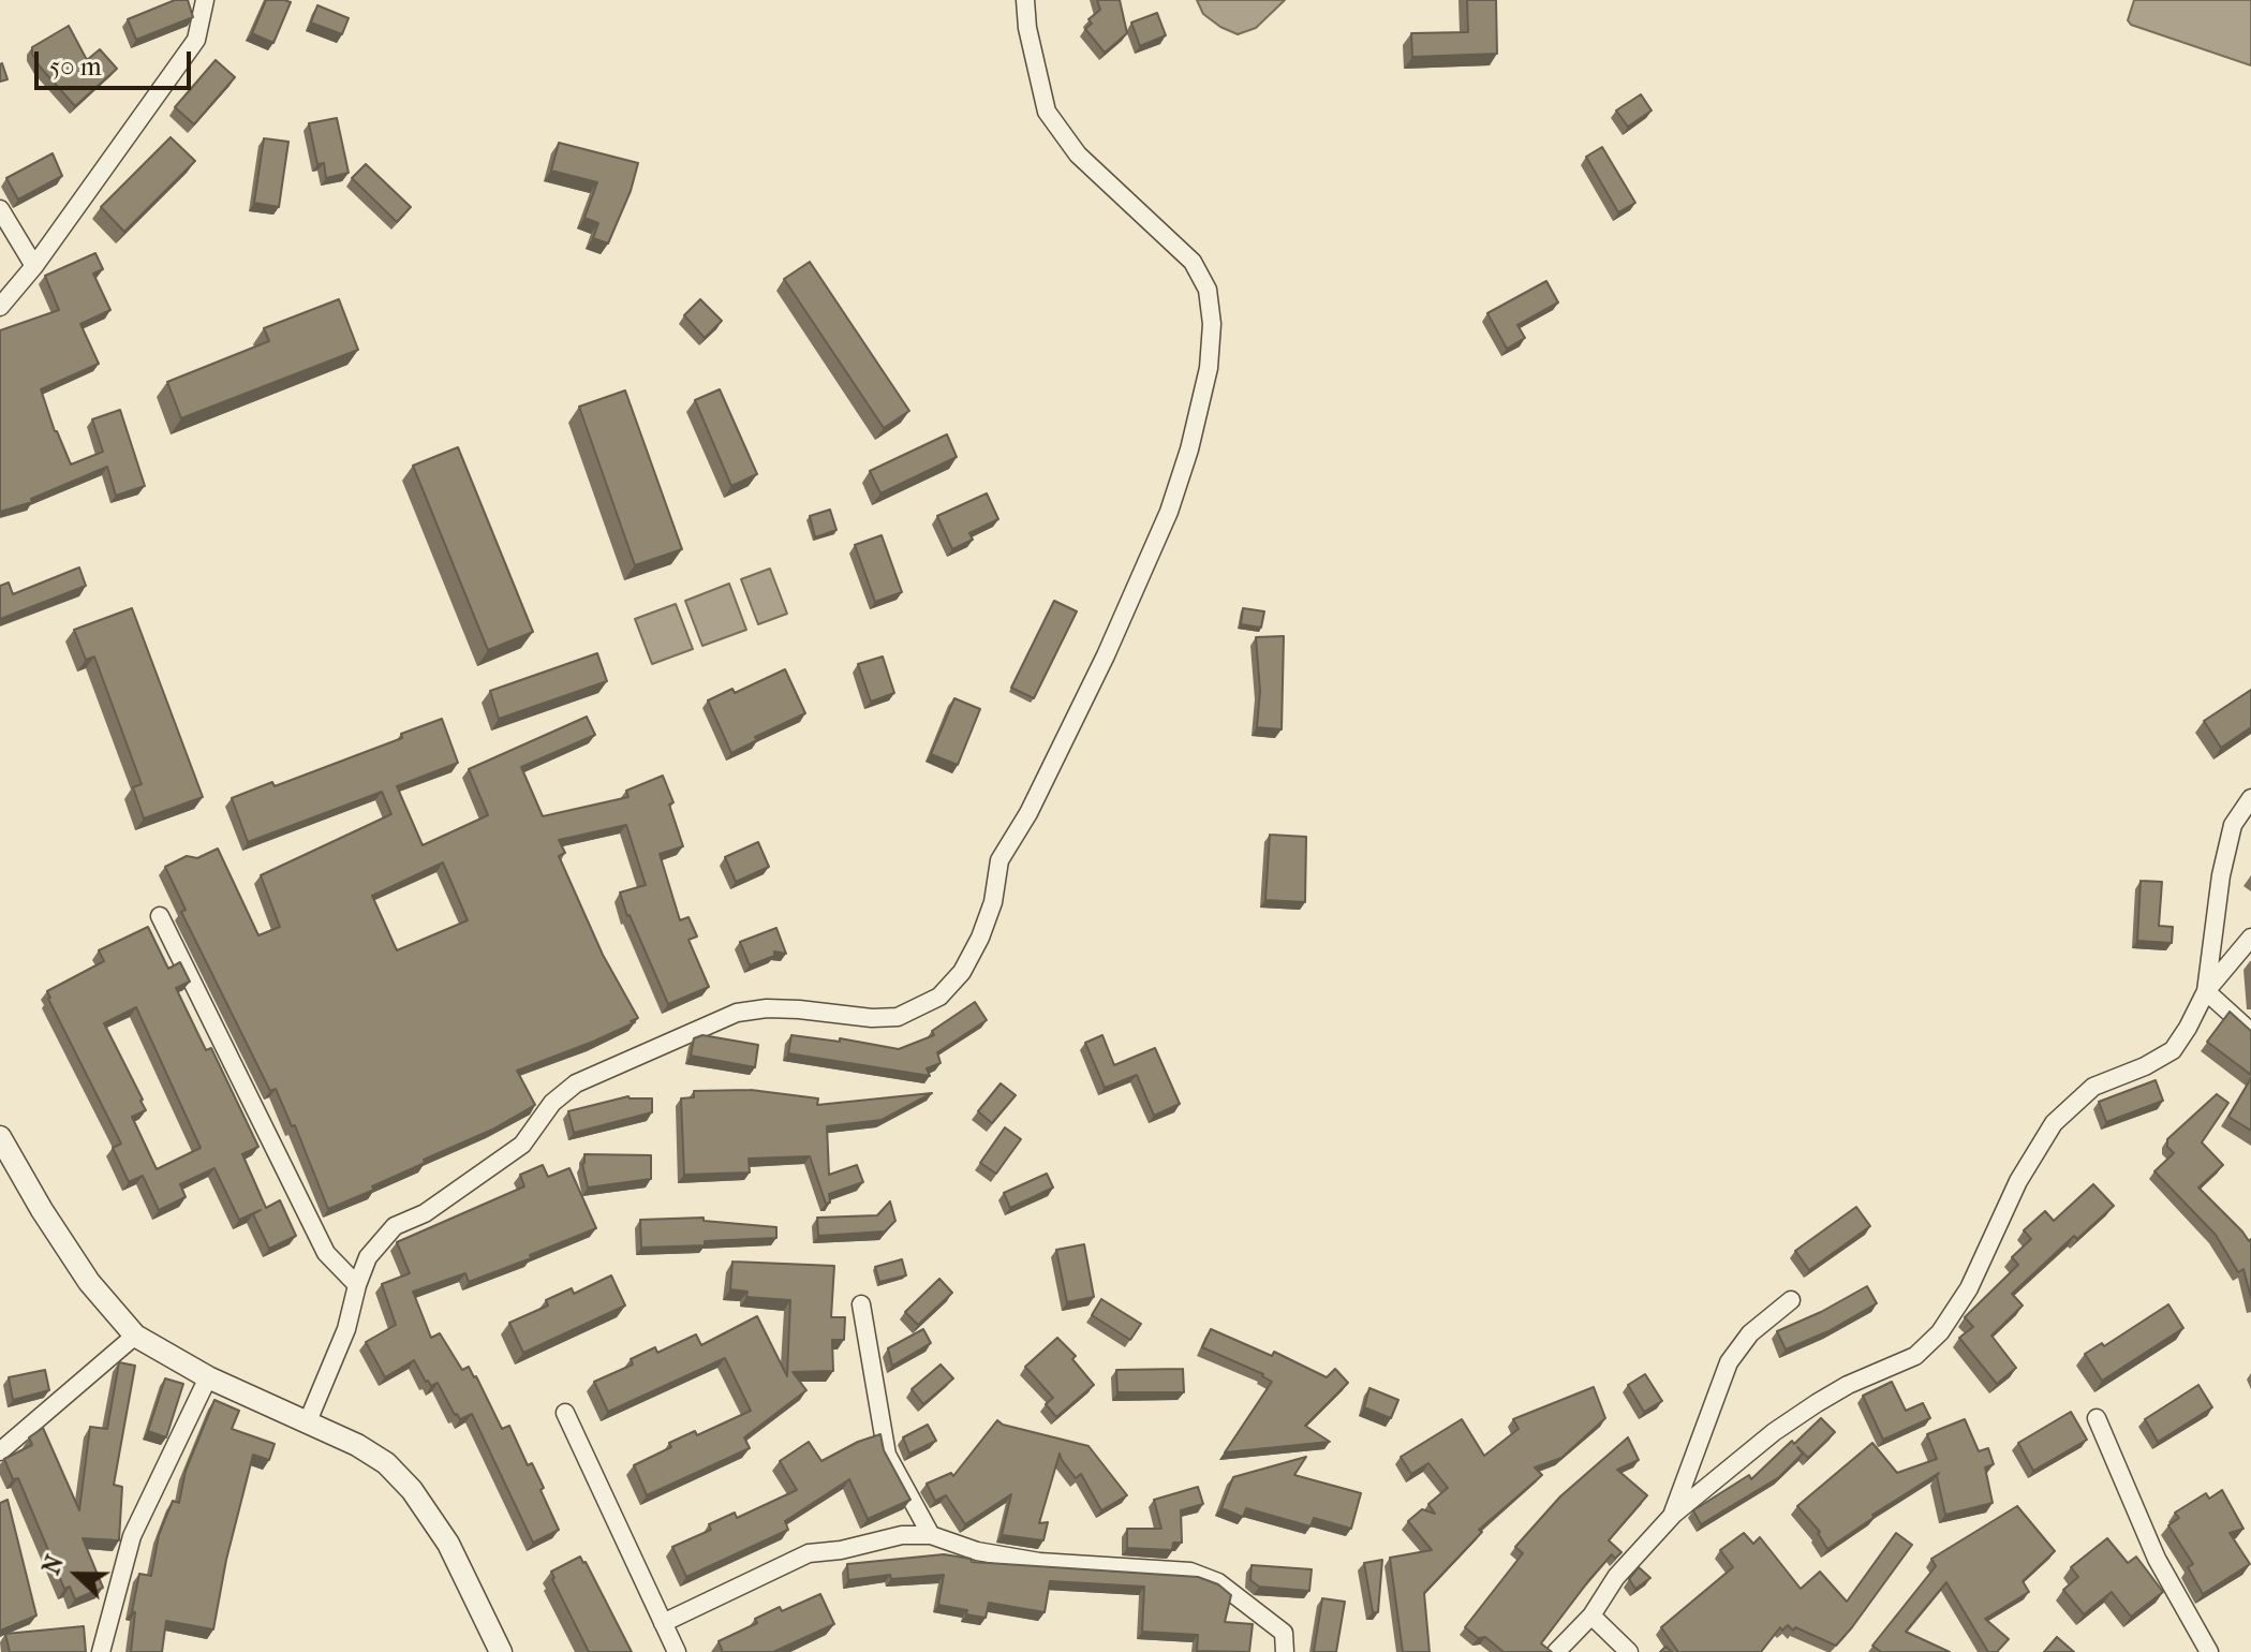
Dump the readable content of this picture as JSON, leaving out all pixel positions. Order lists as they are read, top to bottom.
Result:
{
  "scale_bar": "50 m",
  "north": "left"
}
